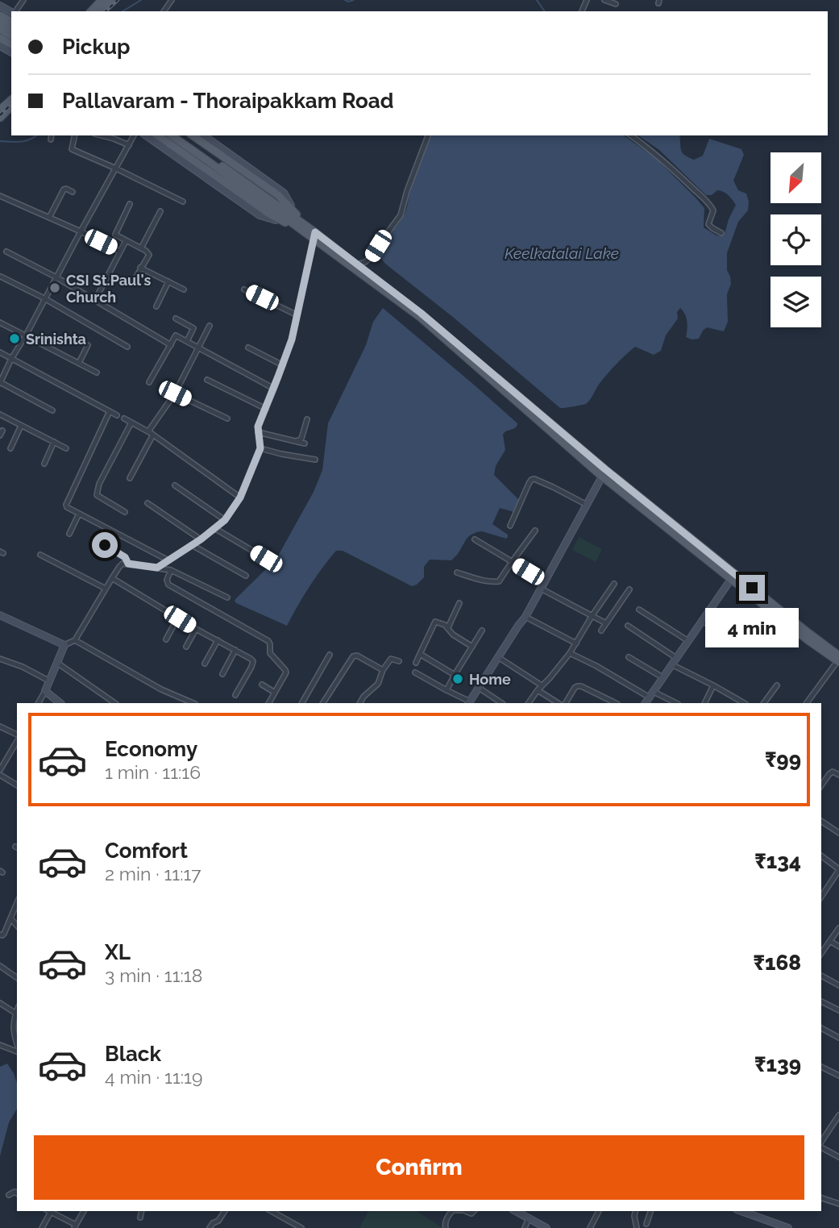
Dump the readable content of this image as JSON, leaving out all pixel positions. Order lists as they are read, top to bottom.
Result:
{
  "water": ["Keelkatalai Lake"],
  "places": ["CSI St.Paul's Church", "Srinishta", "Home"],
  "north": "bottom left",
  "page": {
    "banner": ["Pickup", "Pallavaram - Thoraipakkam Road"],
    "bubble": "4 min",
    "list": [
      {
        "name": "Economy",
        "note": "1 min · 11:16",
        "value": "₹99"
      },
      {
        "name": "Comfort",
        "note": "2 min · 11:17",
        "value": "₹134"
      },
      {
        "name": "XL",
        "note": "3 min · 11:18",
        "value": "₹168"
      },
      {
        "name": "Black",
        "note": "4 min · 11:19",
        "value": "₹139"
      }
    ],
    "buttons": "Confirm"
  }
}
